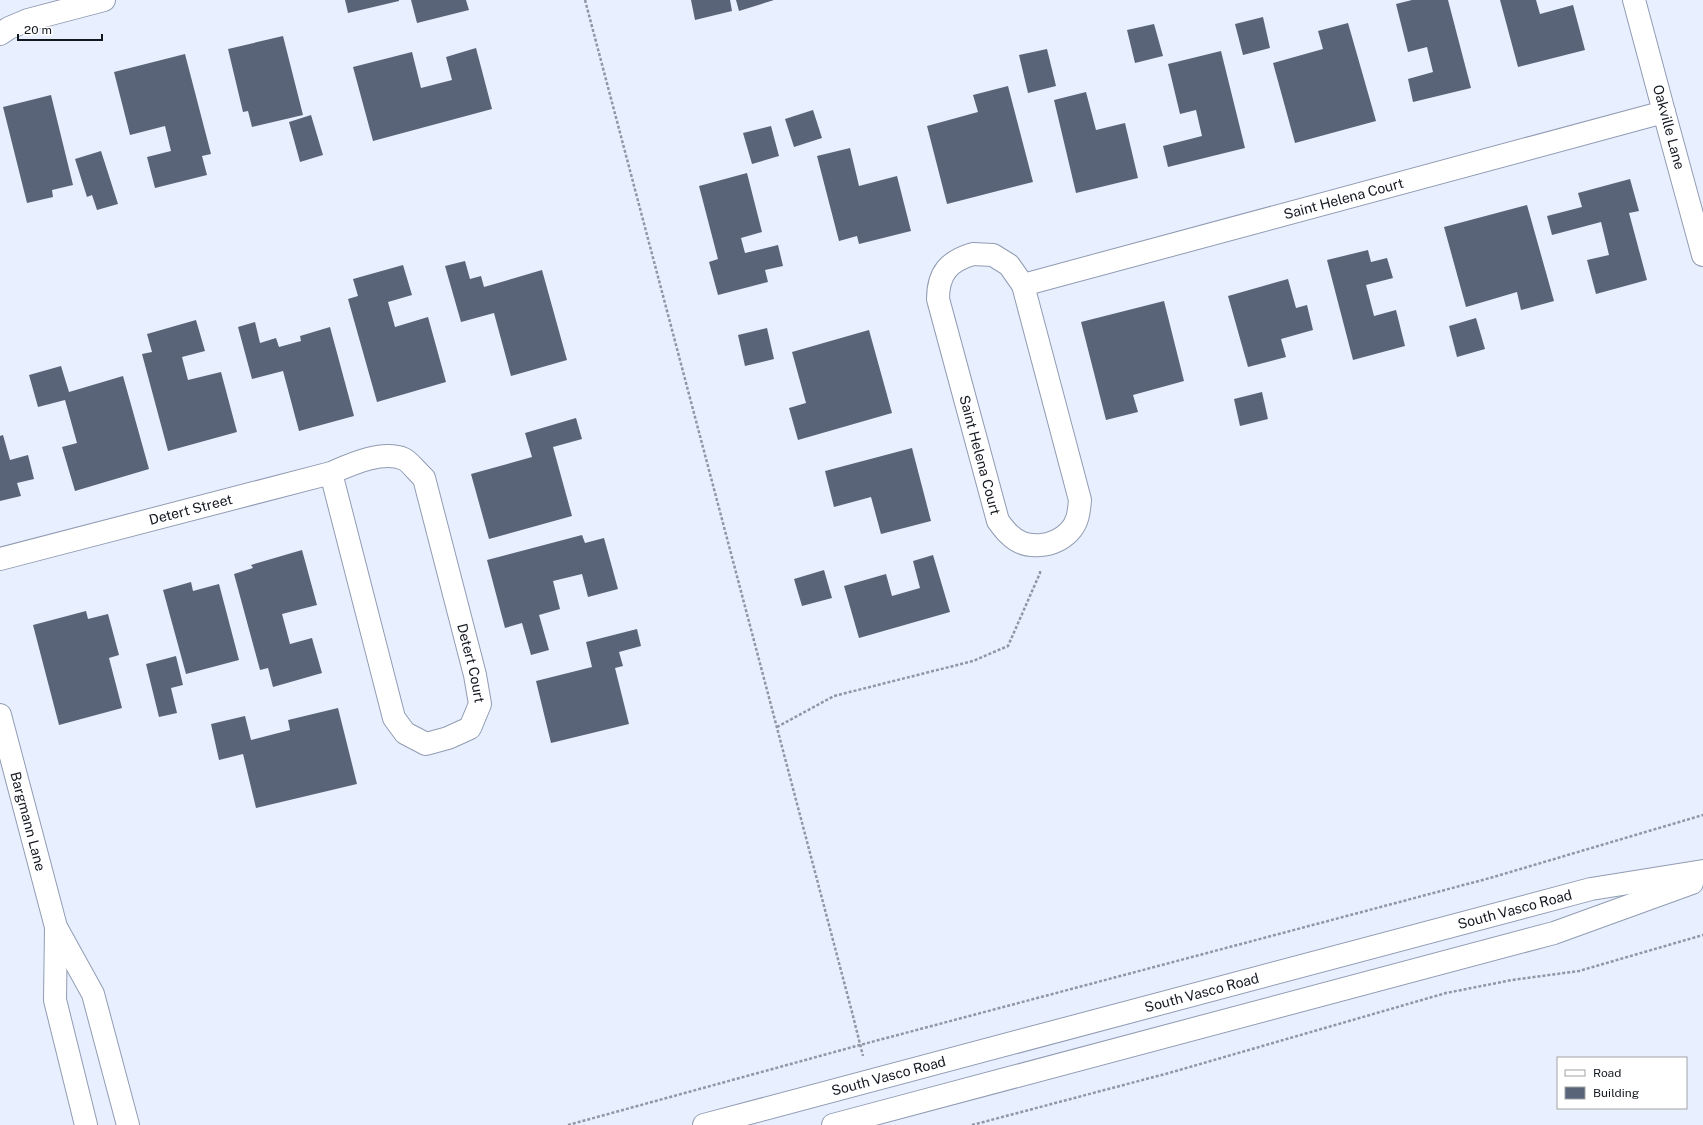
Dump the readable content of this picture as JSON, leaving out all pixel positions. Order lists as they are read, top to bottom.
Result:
{
  "streets": {
    "street": [
      "Oakville Lane",
      "Saint Helena Court",
      "Detert Street",
      "Detert Court",
      "Bargmann Lane",
      "South Vasco Road"
    ]
  },
  "crossings": [
    ["Oakville Lane", "Saint Helena Court"],
    ["Detert Street", "Detert Court"]
  ],
  "legend": ["Road", "Building"],
  "scale_bar": "20 m"
}
